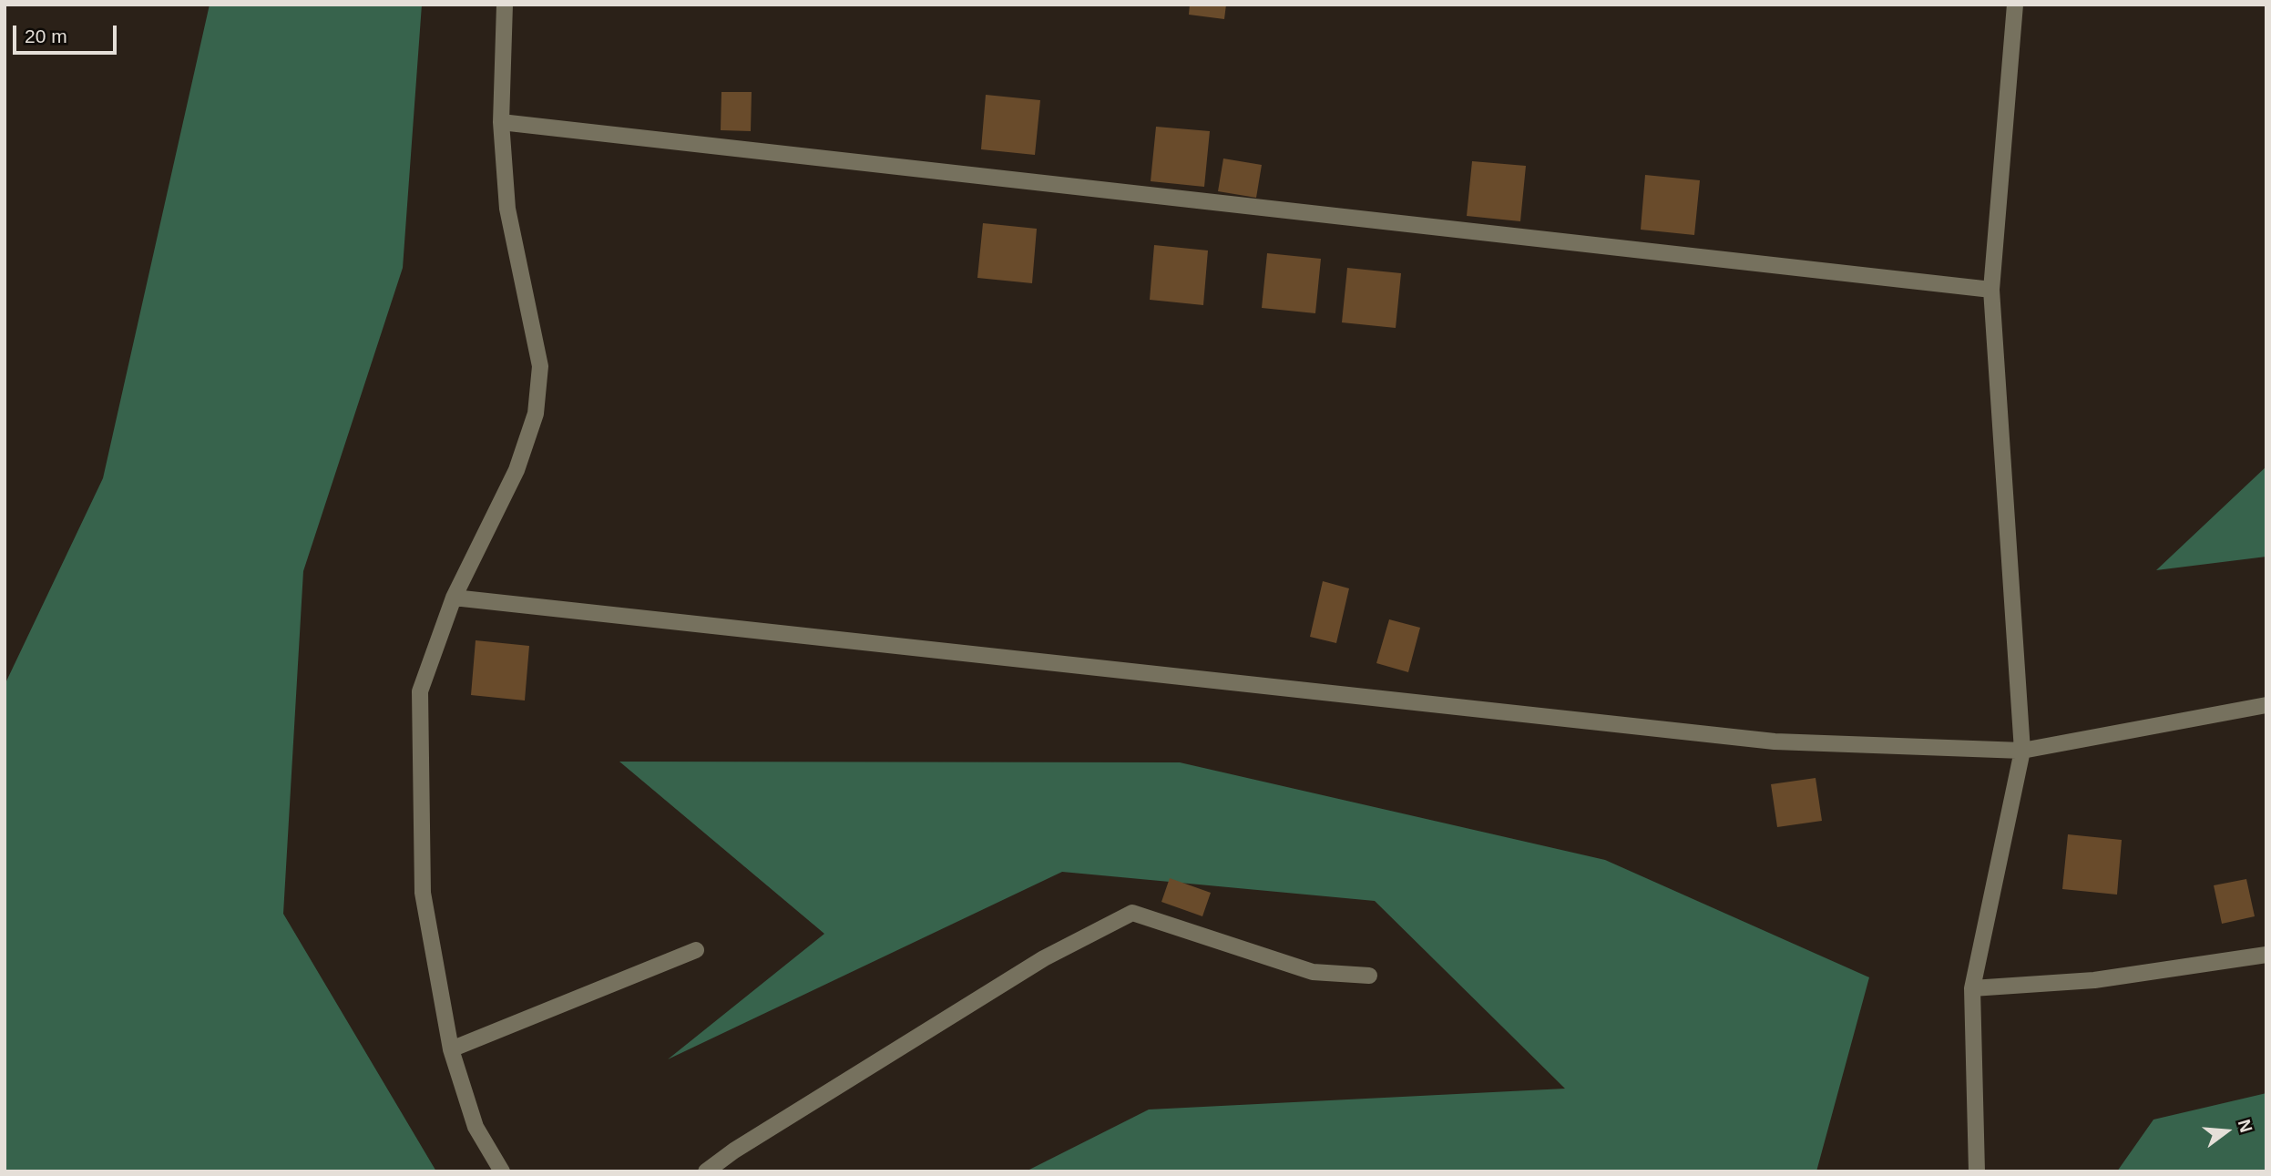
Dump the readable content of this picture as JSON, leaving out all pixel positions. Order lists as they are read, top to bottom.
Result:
{
  "scale_bar": "20 m",
  "north": "right"
}
